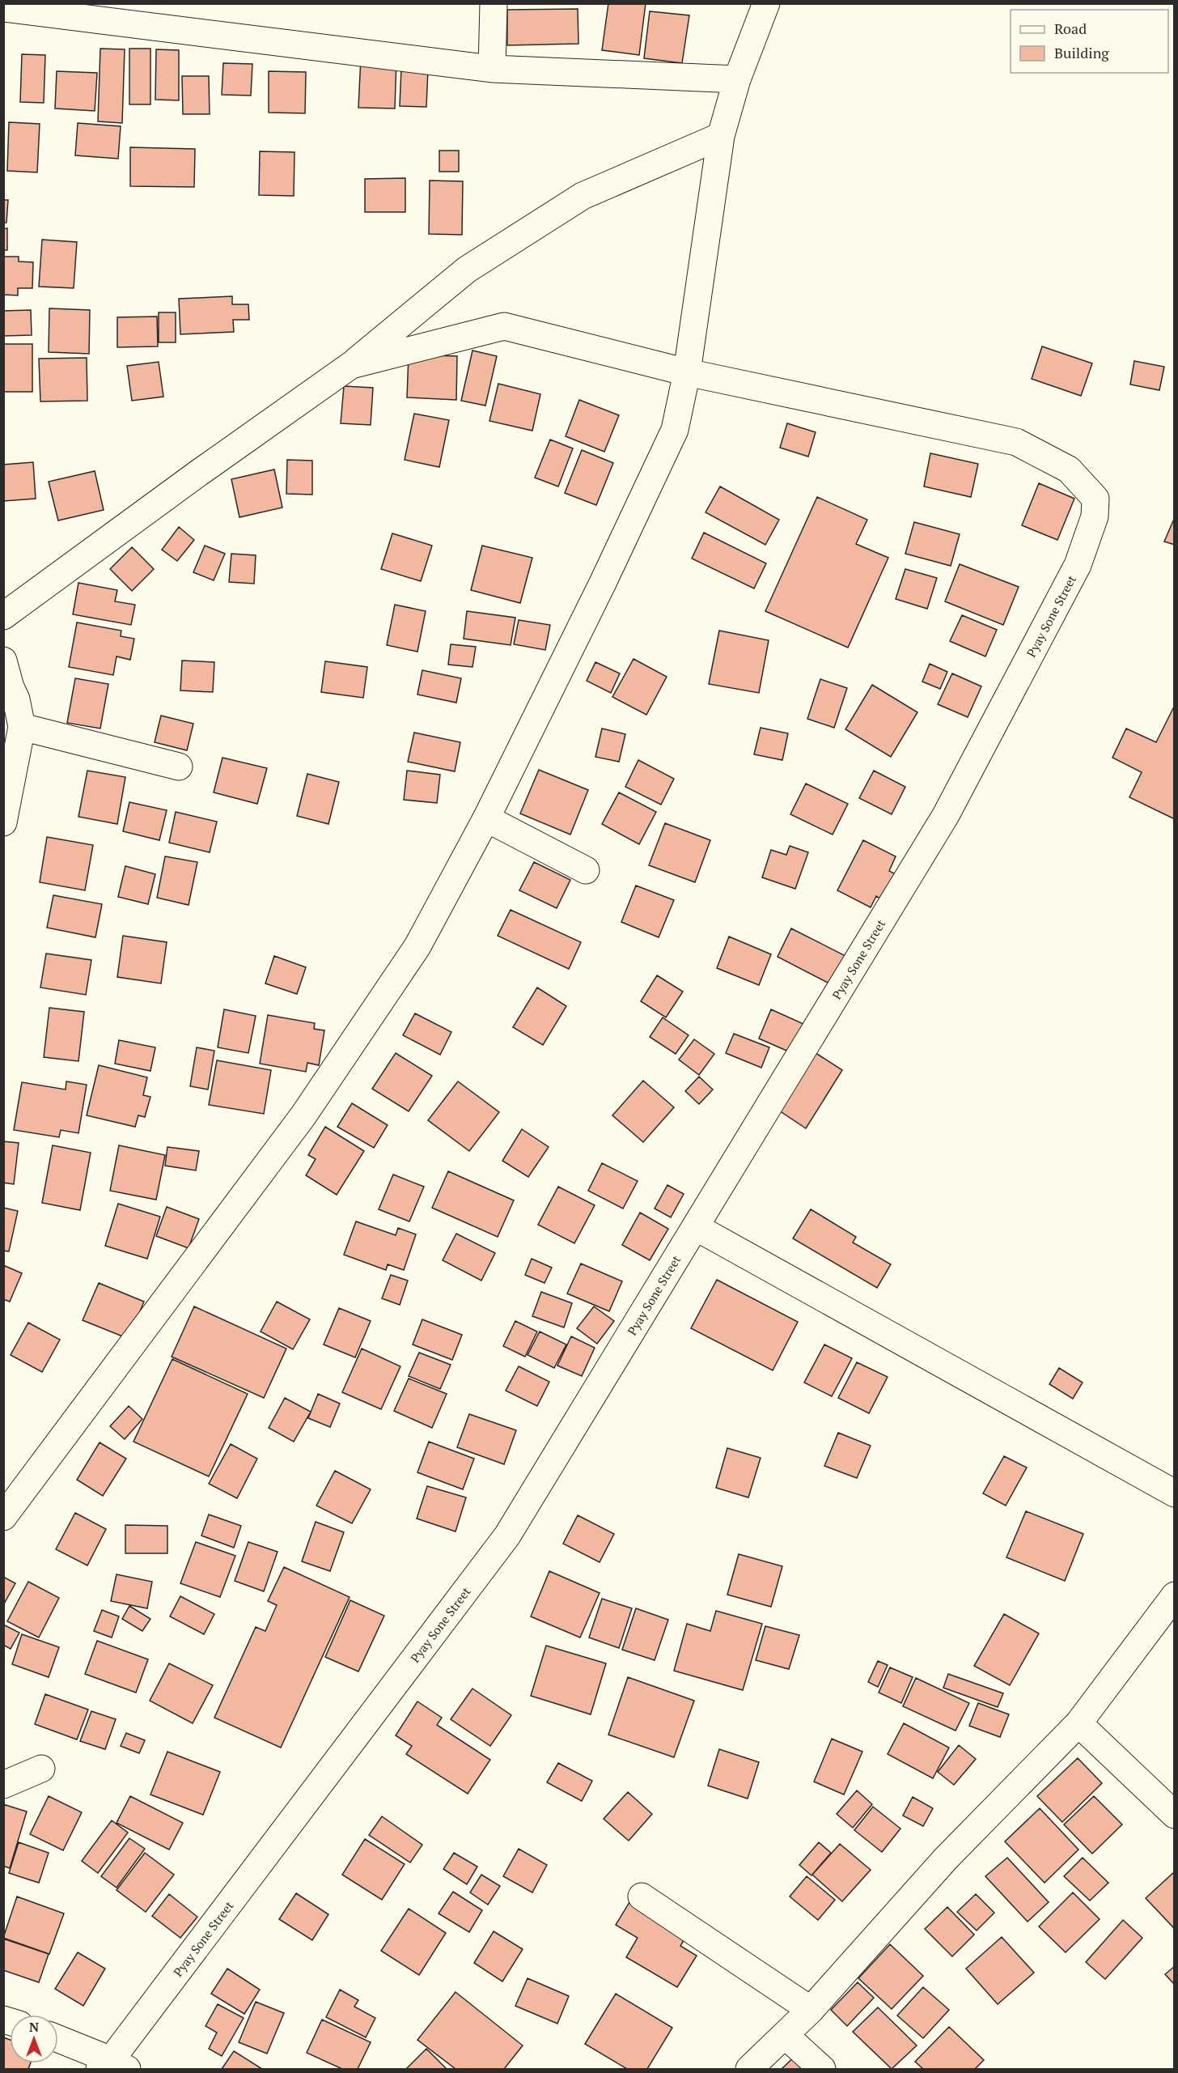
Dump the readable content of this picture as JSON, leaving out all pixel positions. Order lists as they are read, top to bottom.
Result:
{
  "streets": {
    "street": ["Pyay Sone Street"]
  },
  "legend": ["Road", "Building"],
  "north": "top"
}
